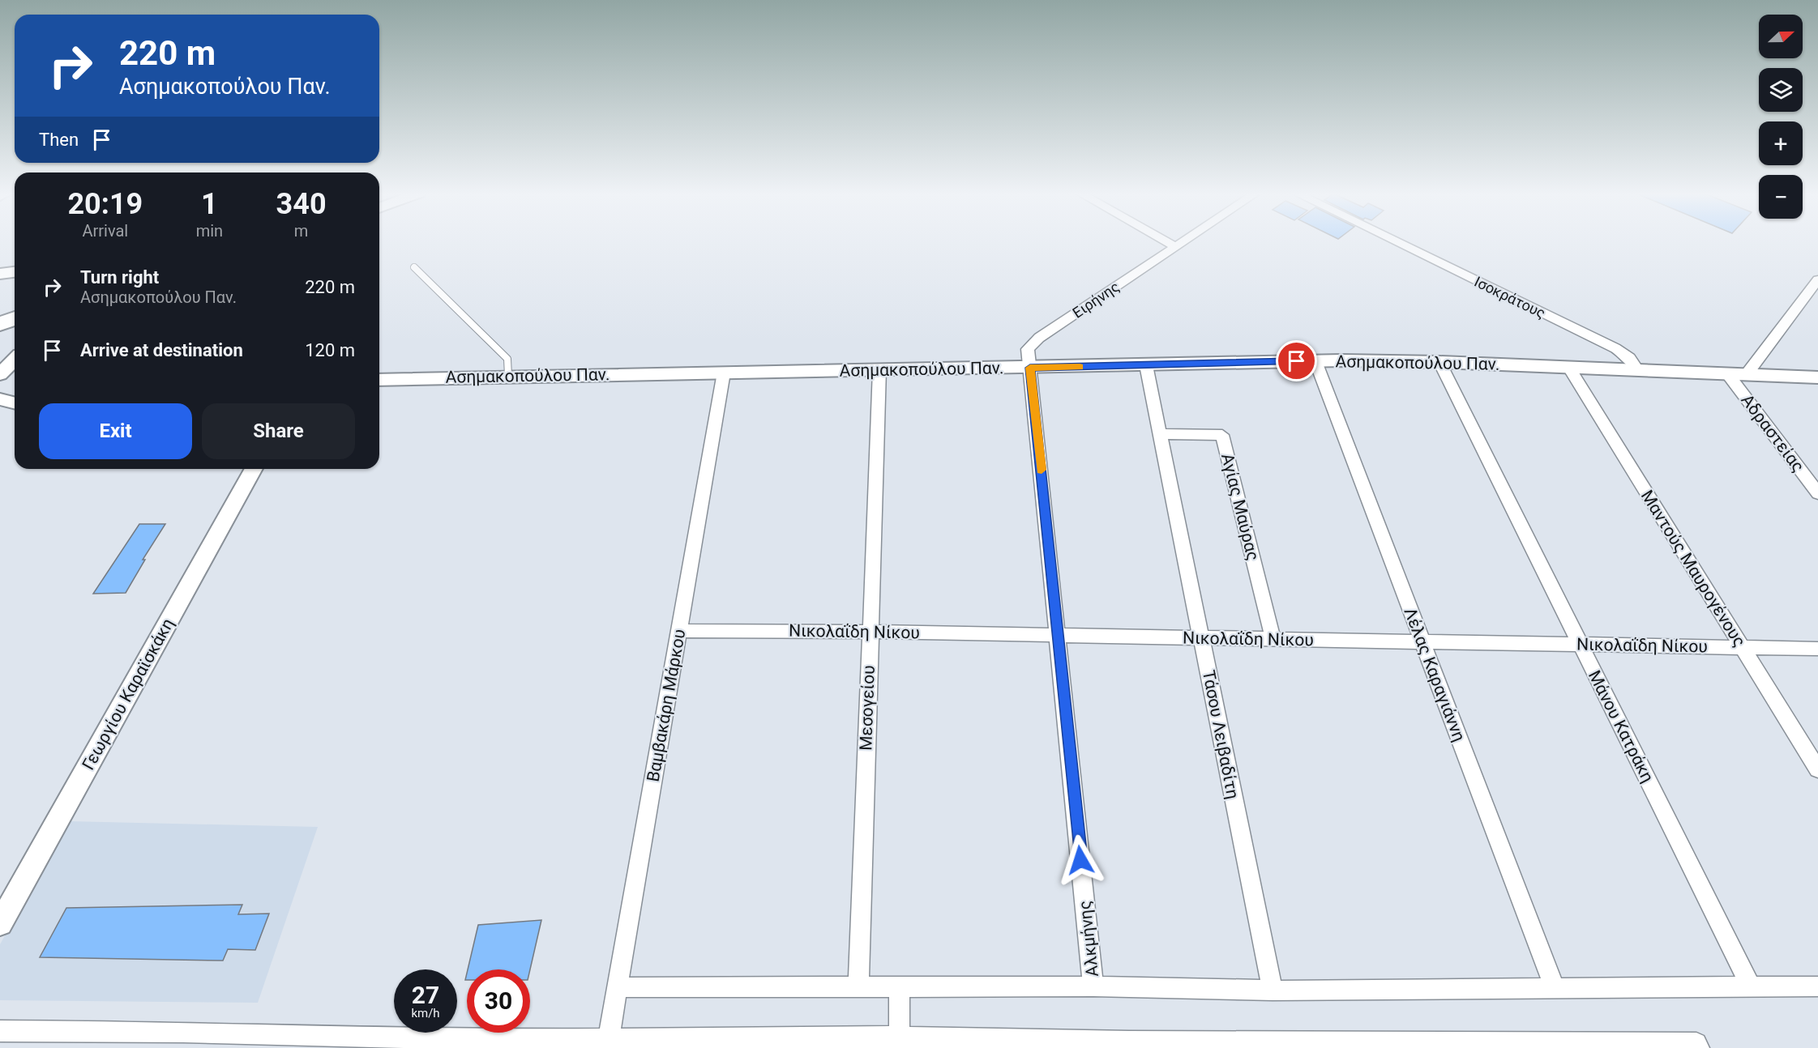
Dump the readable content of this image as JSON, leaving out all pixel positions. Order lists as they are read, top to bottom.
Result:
{
  "streets": {
    "street": [
      "Ισοκράτους",
      "Ειρήνης",
      "Ασημακοπούλου Παν.",
      "Αδραστείας",
      "Αγίας Μαύρας",
      "Μαντούς Μαυρογένους",
      "Νικολαΐδη Νίκου",
      "Λέλας Καραγιάννη",
      "Γεωργίου Καραϊσκάκη",
      "Βαμβακάρη Μάρκου",
      "Μεσογείου",
      "Μάνου Κατράκη",
      "Τάσου Λειβαδίτη",
      "Αλκμήνης"
    ]
  },
  "crossings": [
    ["Ισοκράτους", "Ασημακοπούλου Παν."],
    ["Ειρήνης", "Ασημακοπούλου Παν."],
    ["Ειρήνης", "Αλκμήνης"],
    ["Ασημακοπούλου Παν.", "Αδραστείας"],
    ["Ασημακοπούλου Παν.", "Μαντούς Μαυρογένους"],
    ["Ασημακοπούλου Παν.", "Λέλας Καραγιάννη"],
    ["Ασημακοπούλου Παν.", "Βαμβακάρη Μάρκου"],
    ["Ασημακοπούλου Παν.", "Μεσογείου"],
    ["Ασημακοπούλου Παν.", "Μάνου Κατράκη"],
    ["Ασημακοπούλου Παν.", "Τάσου Λειβαδίτη"],
    ["Ασημακοπούλου Παν.", "Αλκμήνης"],
    ["Αγίας Μαύρας", "Νικολαΐδη Νίκου"],
    ["Αγίας Μαύρας", "Τάσου Λειβαδίτη"],
    ["Μαντούς Μαυρογένους", "Νικολαΐδη Νίκου"],
    ["Νικολαΐδη Νίκου", "Λέλας Καραγιάννη"],
    ["Νικολαΐδη Νίκου", "Βαμβακάρη Μάρκου"],
    ["Νικολαΐδη Νίκου", "Μεσογείου"],
    ["Νικολαΐδη Νίκου", "Μάνου Κατράκη"],
    ["Νικολαΐδη Νίκου", "Τάσου Λειβαδίτη"],
    ["Νικολαΐδη Νίκου", "Αλκμήνης"]
  ],
  "north": "right",
  "page": {
    "map_buttons": ["+", "−"],
    "turn": ["220 m", "Ασημακοπούλου Παν."],
    "then": "Then",
    "eta": [
      "20:19",
      "Arrival",
      "1",
      "min",
      "340",
      "m"
    ],
    "list": [
      {
        "name": "Turn right",
        "note": "Ασημακοπούλου Παν.",
        "value": "220 m"
      },
      {
        "name": "Arrive at destination",
        "value": "120 m"
      }
    ],
    "buttons": ["Exit", "Share"],
    "speed": "27 km/h",
    "limit": "30"
  }
}
